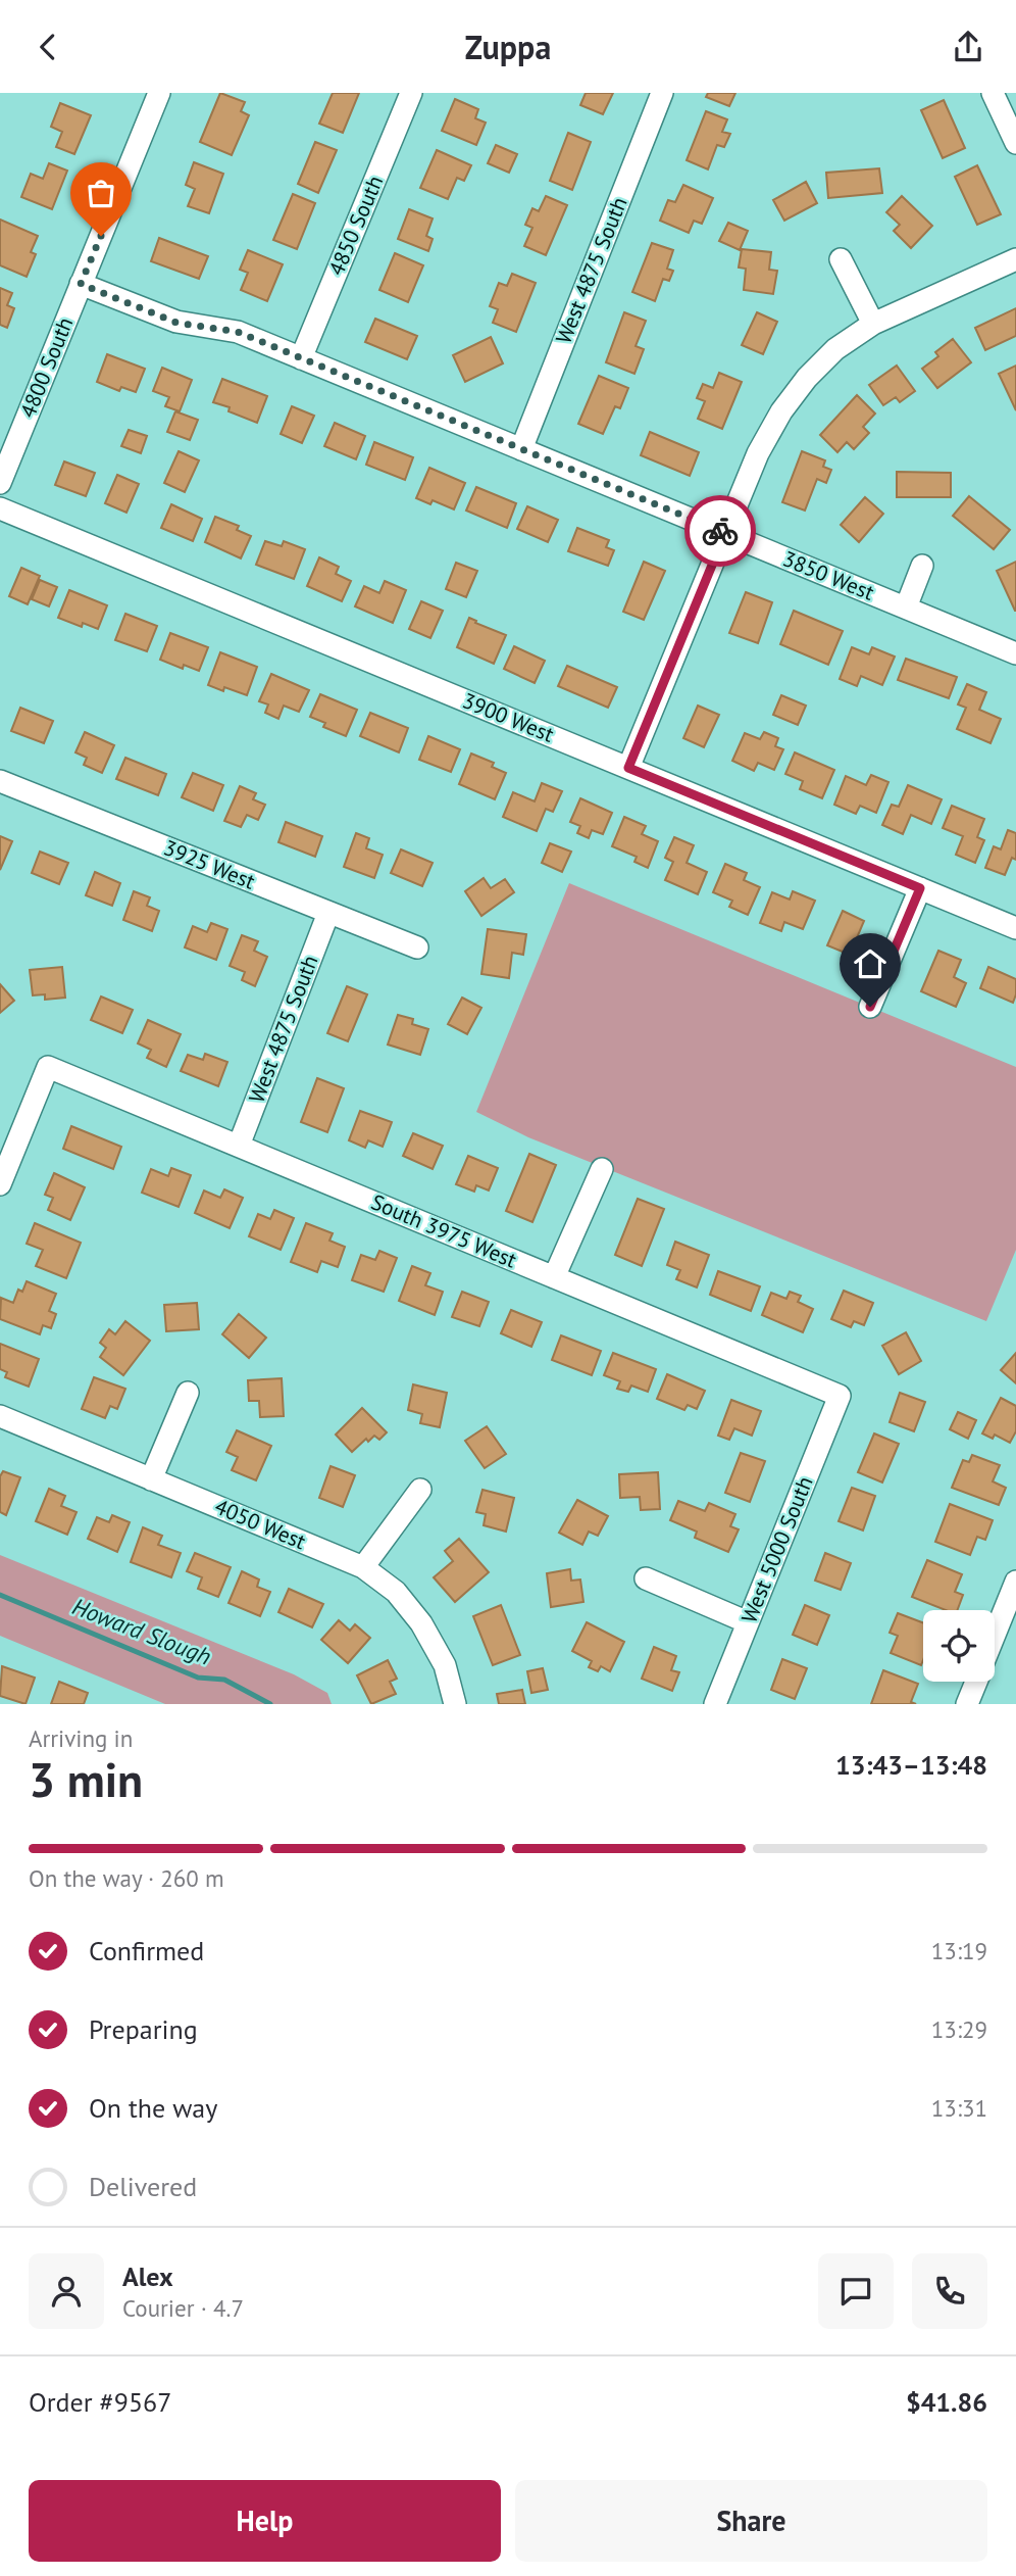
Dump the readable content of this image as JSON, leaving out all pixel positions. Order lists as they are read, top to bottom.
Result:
{
  "streets": {
    "street": [
      "4850 South",
      "West 4875 South",
      "4800 South",
      "3850 West",
      "3900 West",
      "3925 West",
      "South 3975 West",
      "4050 West",
      "West 5000 South"
    ]
  },
  "crossings": [
    ["4850 South", "3850 West"],
    ["West 4875 South", "3850 West"],
    ["West 4875 South", "3925 West"],
    ["West 4875 South", "South 3975 West"],
    ["4800 South", "3850 West"],
    ["South 3975 West", "West 5000 South"]
  ],
  "water": ["Howard Slough"],
  "page": {
    "header": "Zuppa",
    "heading": ["3 min", "Arriving in", "13:43–13:48"],
    "panel": [
      "Alex",
      "Courier · 4.7",
      "Order #9567",
      "$41.86"
    ],
    "bar": "On the way · 260 m",
    "list": [
      ["Confirmed", "13:19"],
      ["Preparing", "13:29"],
      ["On the way", "13:31"],
      "Delivered"
    ],
    "buttons": ["Help", "Share"]
  }
}
